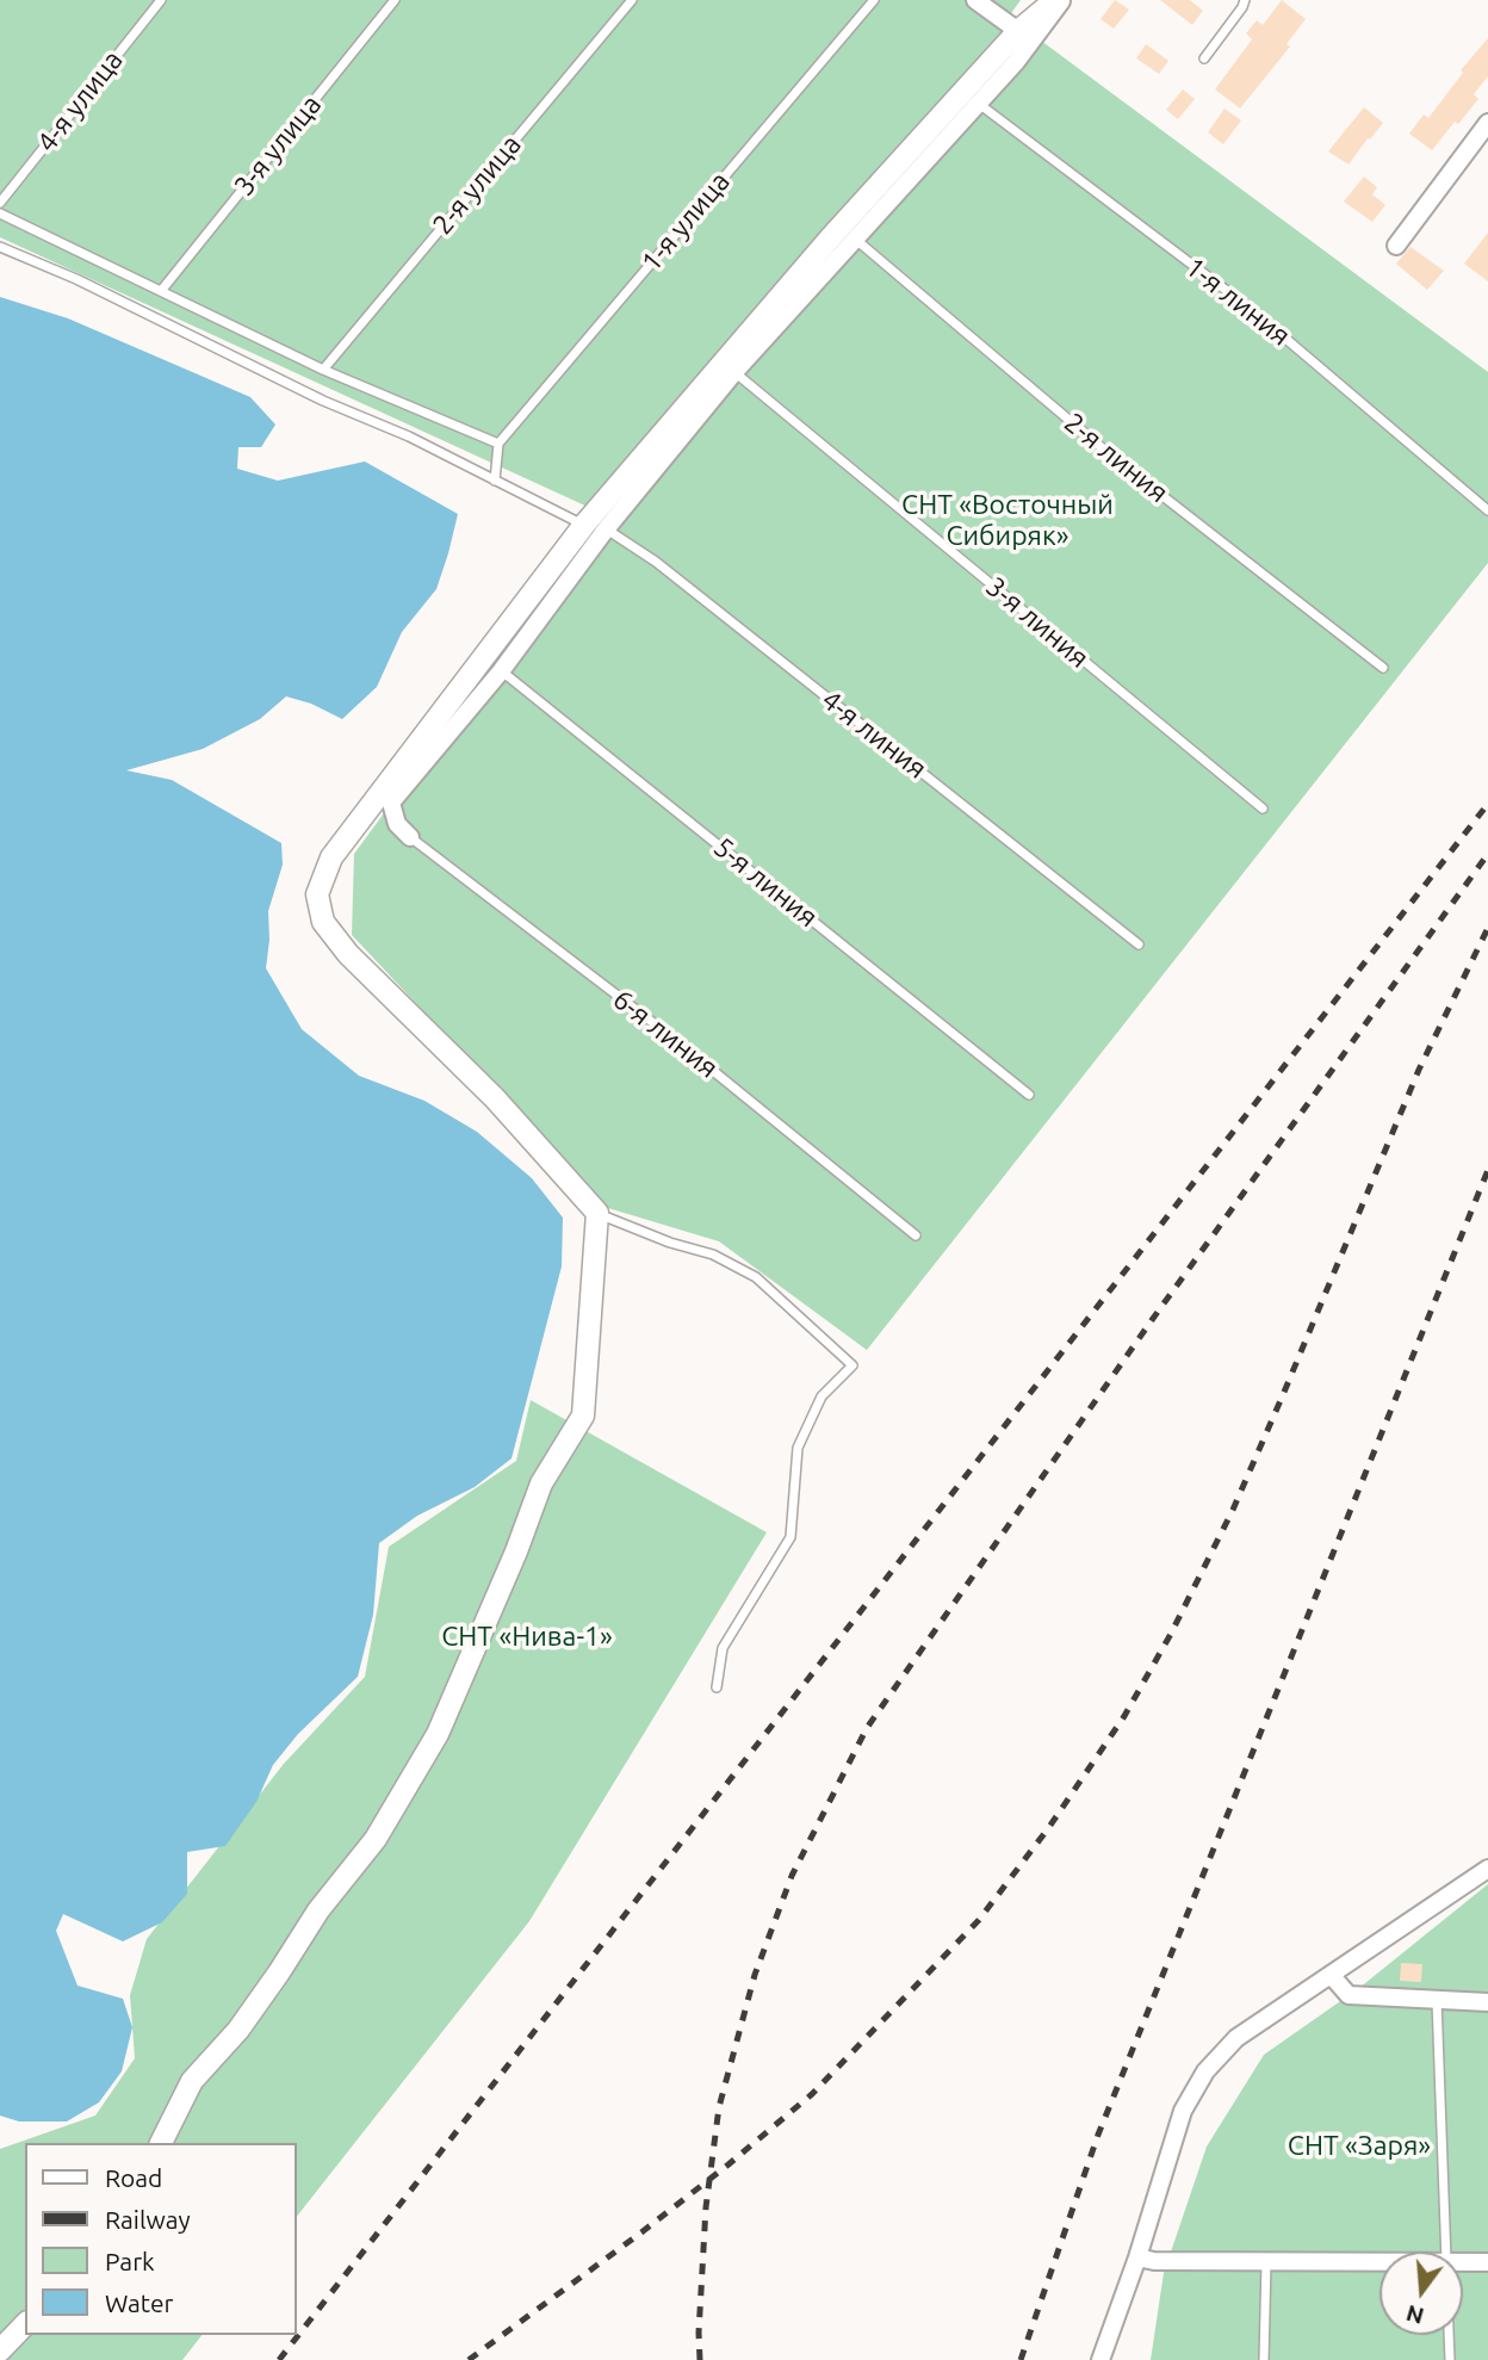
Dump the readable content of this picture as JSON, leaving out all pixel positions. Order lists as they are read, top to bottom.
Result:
{
  "streets": {
    "lane": [
      "4-я улица",
      "3-я улица",
      "2-я улица",
      "1-я улица",
      "1-я линия",
      "2-я линия",
      "3-я линия",
      "4-я линия",
      "5-я линия",
      "6-я линия"
    ]
  },
  "parks": ["СНТ «Восточный Сибиряк»", "СНТ «Нива-1»", "СНТ «Заря»"],
  "legend": [
    "Road",
    "Railway",
    "Park",
    "Water"
  ],
  "north": "bottom"
}
